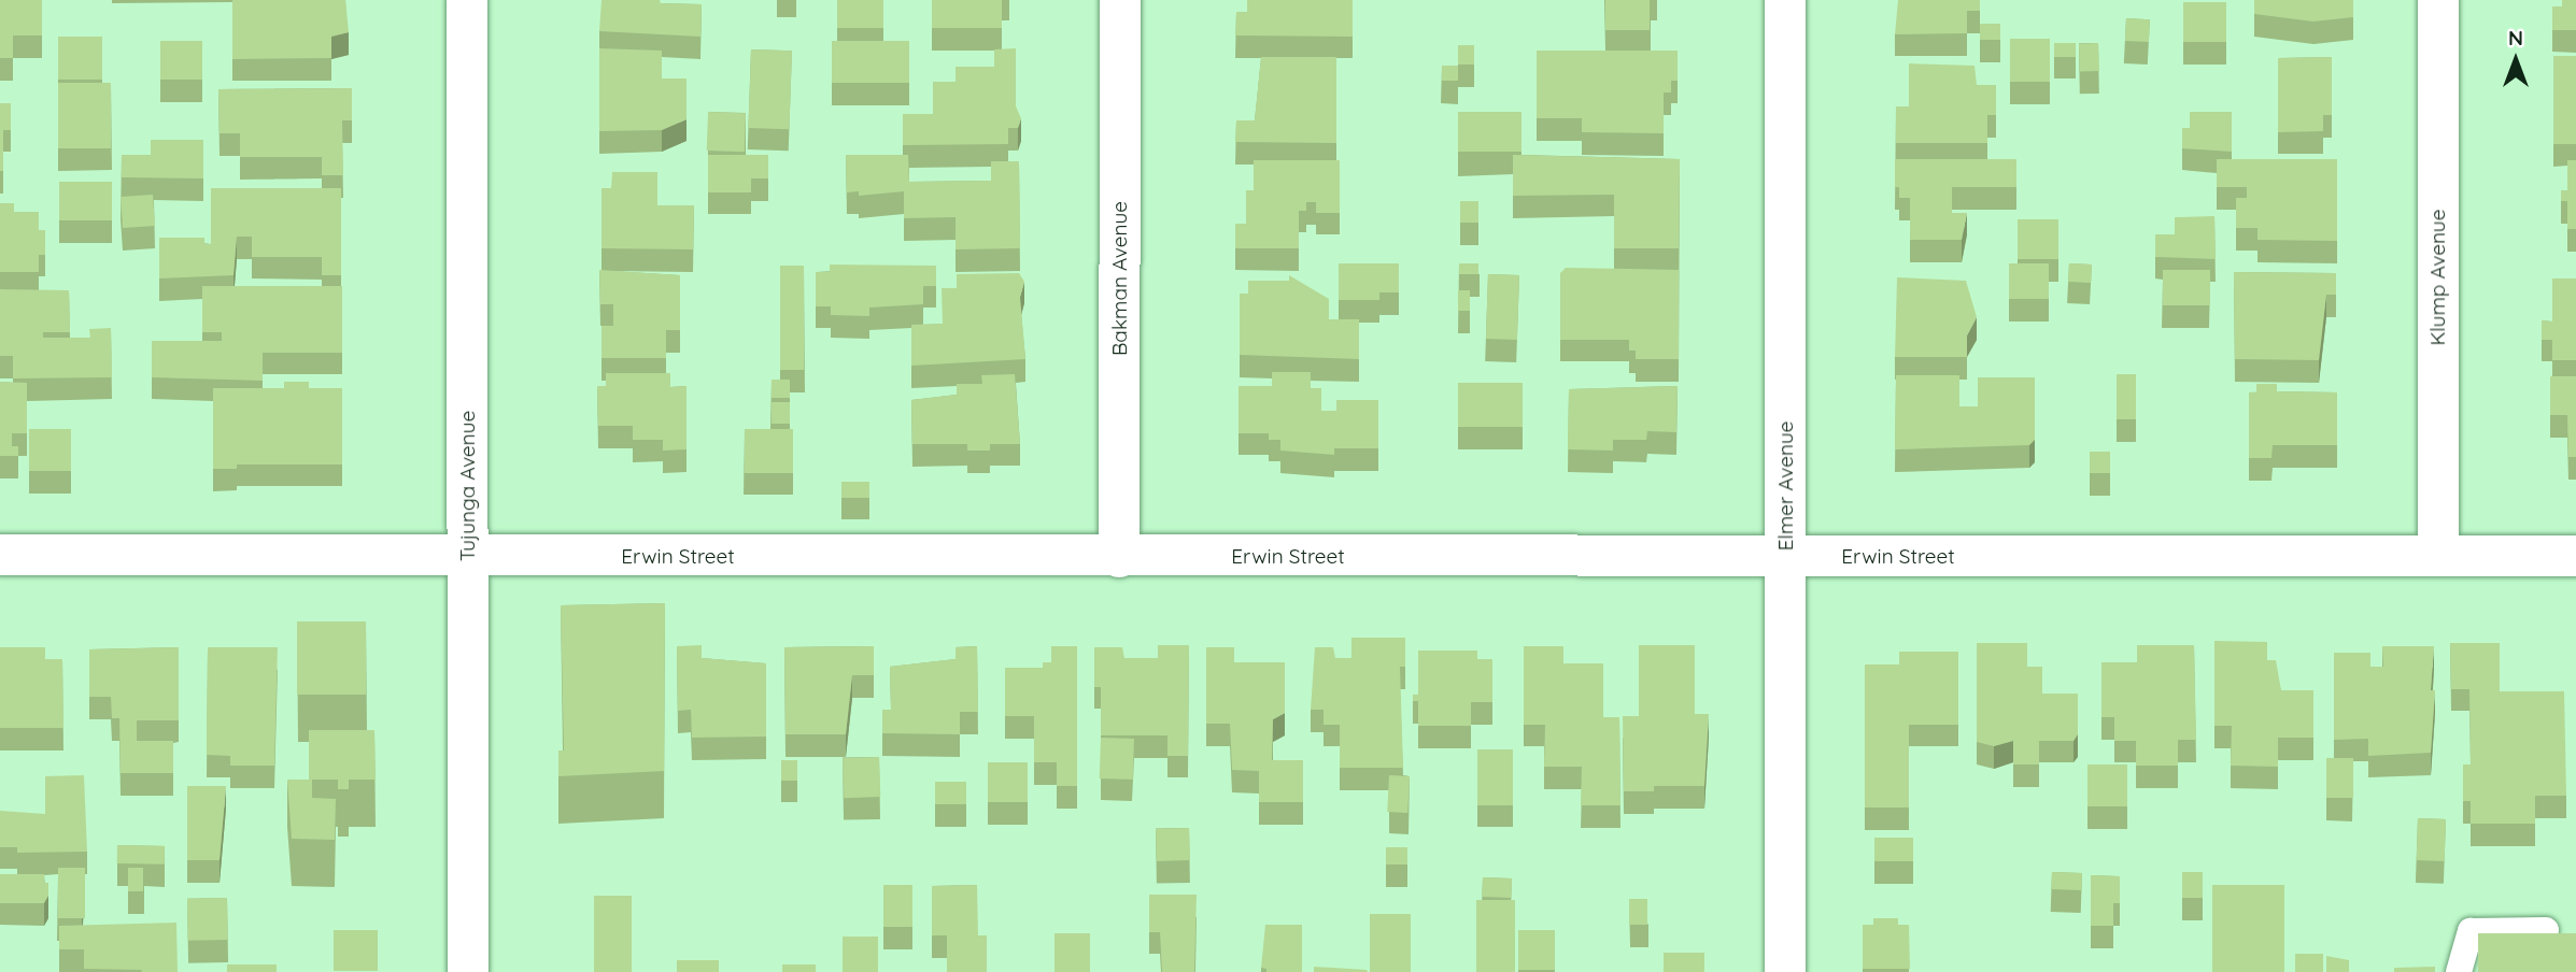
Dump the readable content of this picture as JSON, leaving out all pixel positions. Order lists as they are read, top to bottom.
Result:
{
  "streets": {
    "street": [
      "Klump Avenue",
      "Bakman Avenue",
      "Tujunga Avenue",
      "Elmer Avenue",
      "Erwin Street"
    ]
  },
  "crossings": [
    ["Klump Avenue", "Erwin Street"],
    ["Bakman Avenue", "Erwin Street"],
    ["Tujunga Avenue", "Erwin Street"],
    ["Elmer Avenue", "Erwin Street"]
  ],
  "north": "top"
}
